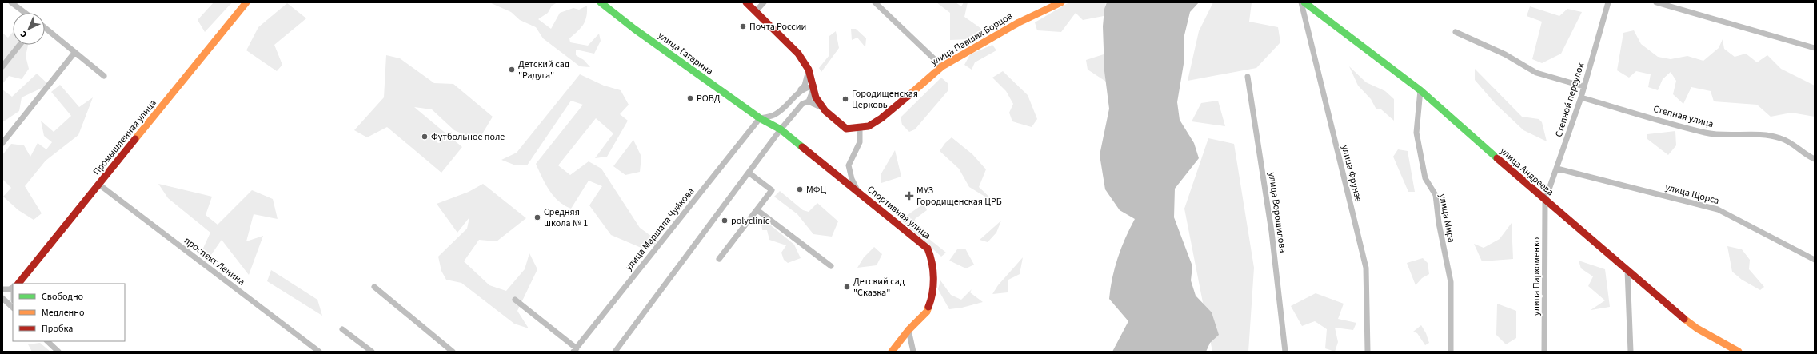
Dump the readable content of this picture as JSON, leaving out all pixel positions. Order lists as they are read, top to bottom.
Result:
{
  "streets": {
    "main road": [
      "улица Павших Борцов",
      "улица Гагарина",
      "Промышленная улица",
      "улица Андреева",
      "Спортивная улица"
    ],
    "street": [
      "Степной переулок",
      "Степная улица",
      "улица Фрунзе",
      "улица Щорса",
      "улица Ворошилова",
      "улица Мира",
      "улица Маршала Чуйкова",
      "проспект Ленина",
      "улица Пархоменко"
    ]
  },
  "crossings": [
    ["улица Гагарина", "Спортивная улица"],
    ["улица Гагарина", "улица Маршала Чуйкова"],
    ["Степной переулок", "Степная улица"],
    ["Степной переулок", "улица Андреева"],
    ["Степной переулок", "улица Щорса"],
    ["Степной переулок", "улица Пархоменко"],
    ["Промышленная улица", "проспект Ленина"],
    ["улица Андреева", "улица Мира"],
    ["улица Андреева", "улица Пархоменко"]
  ],
  "places": {
    "other": [
      "Почта России",
      "Детский сад \"Радуга\"",
      "РОВД",
      "Городищенская Церковь",
      "Футбольное поле",
      "МФЦ",
      "Средняя школа № 1",
      "polyclinic",
      "Детский сад \"Сказка\""
    ],
    "health": ["МУЗ Городищенская ЦРБ"]
  },
  "legend": ["Свободно", "Медленно", "Пробка"],
  "north": "bottom left"
}
